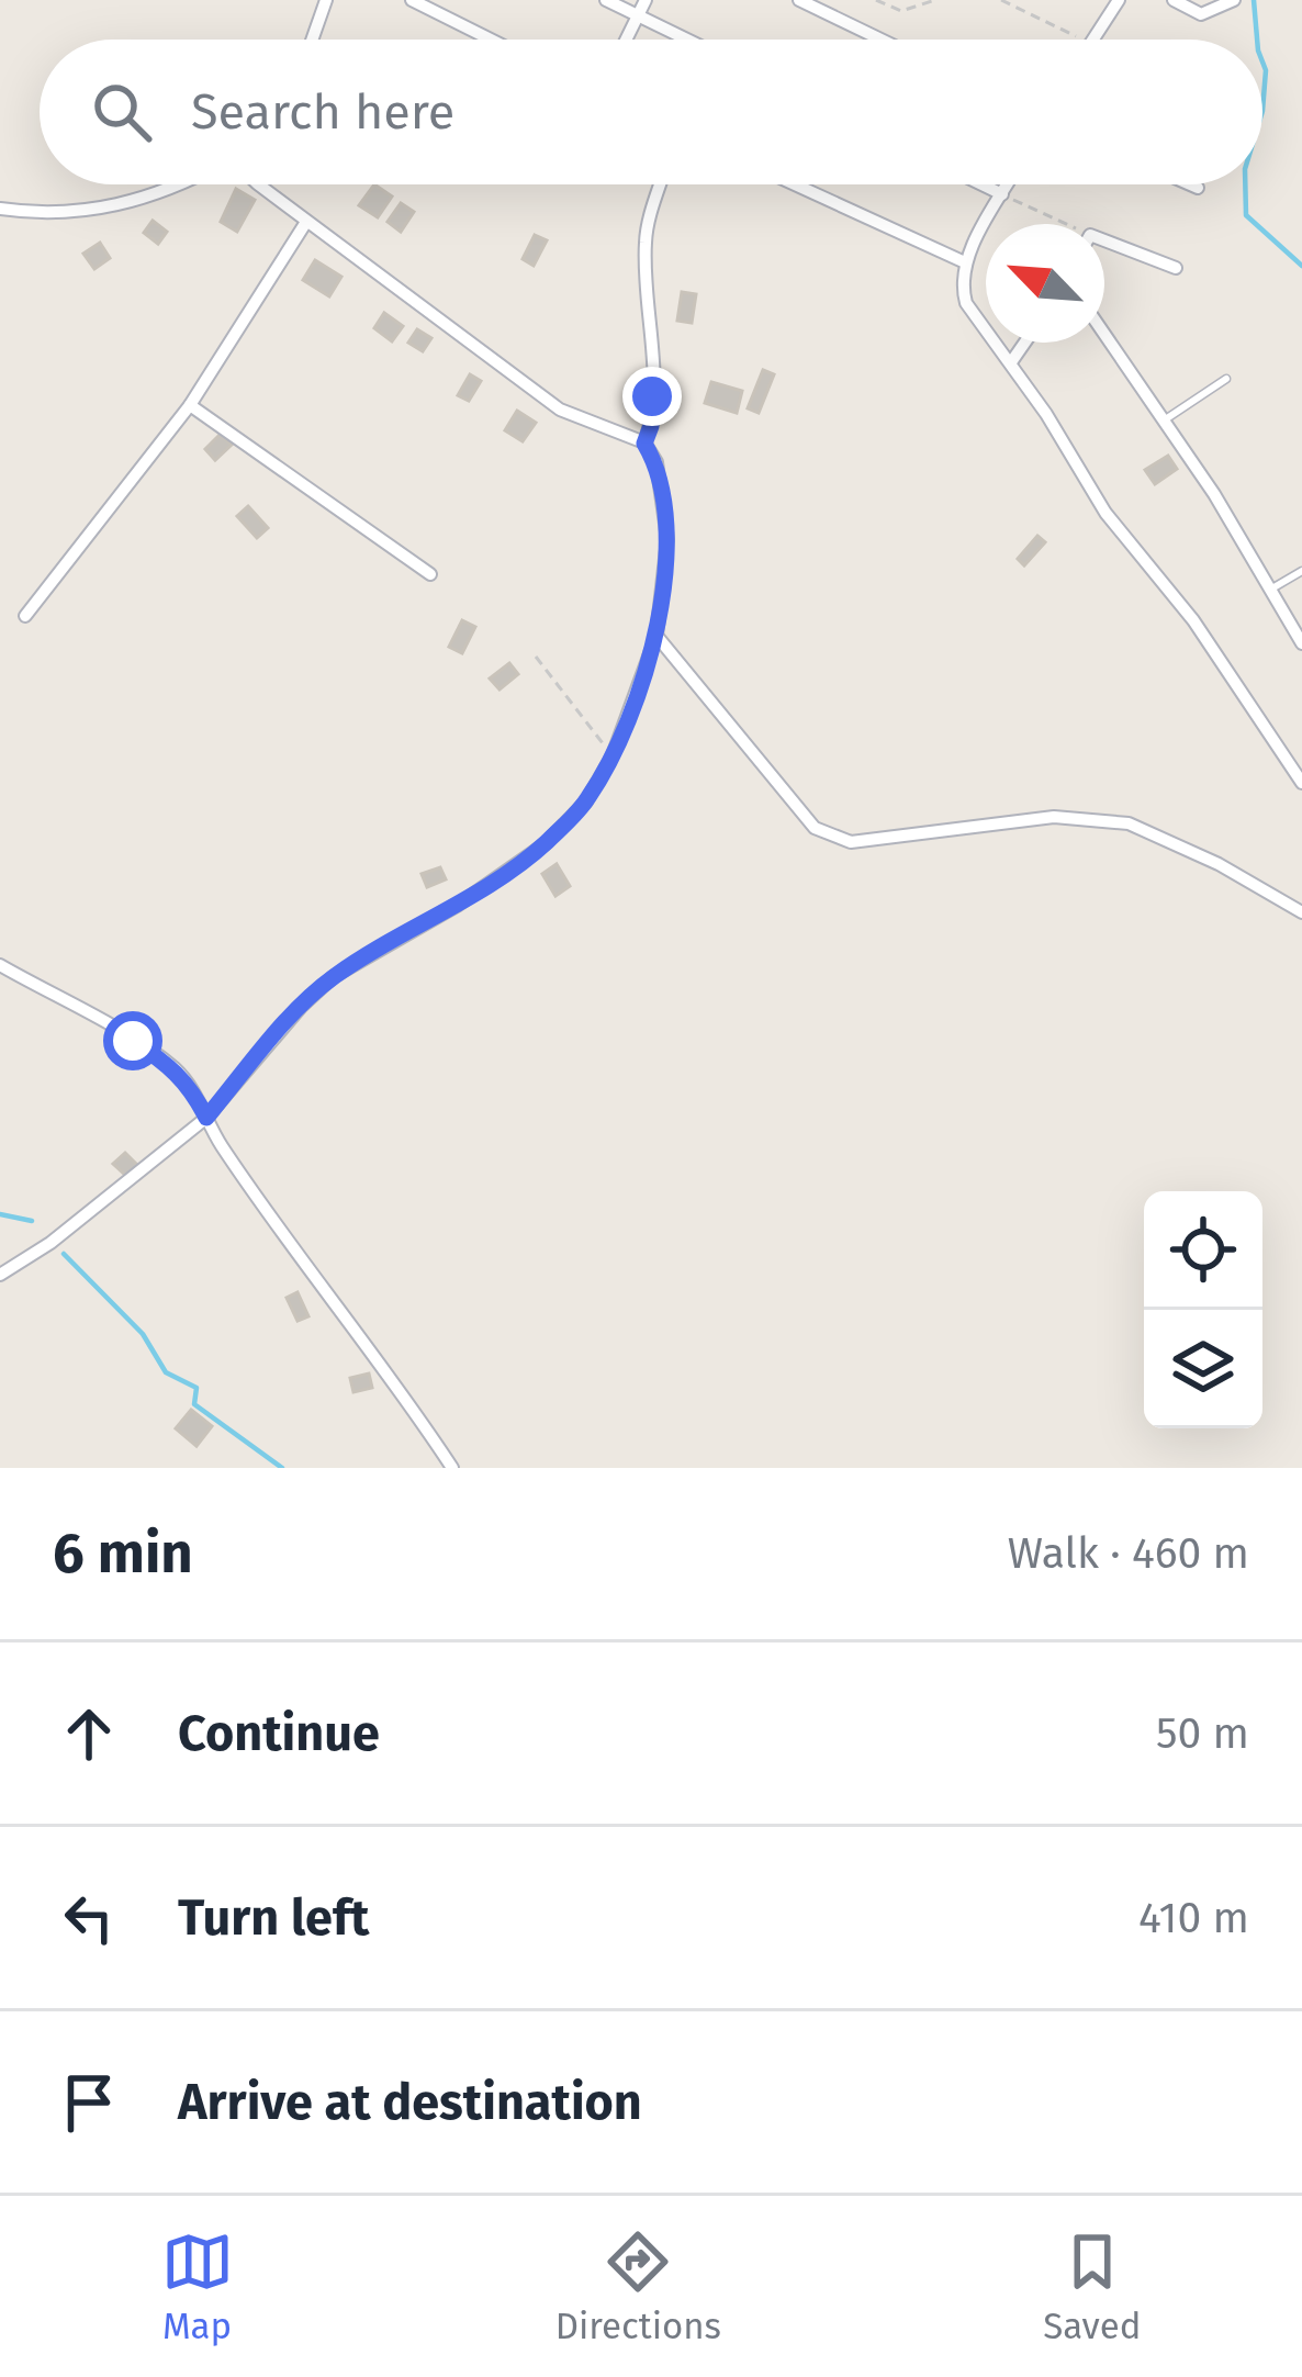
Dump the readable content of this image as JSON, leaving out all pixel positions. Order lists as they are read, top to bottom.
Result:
{
  "north": "top left",
  "page": {
    "search": "Search here",
    "heading": ["6 min", "Walk · 460 m"],
    "list": [
      ["Continue", "50 m"],
      ["Turn left", "410 m"],
      "Arrive at destination"
    ],
    "nav": ["Map", "Directions", "Saved"]
  }
}
